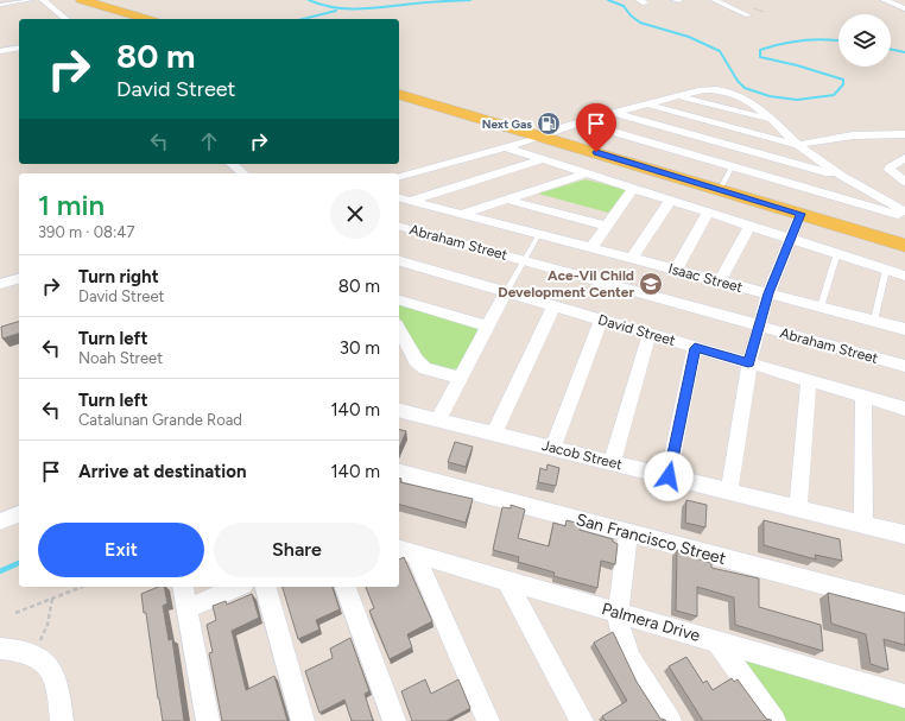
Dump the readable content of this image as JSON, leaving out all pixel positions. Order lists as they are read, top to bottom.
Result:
{
  "streets": {
    "street": [
      "Abraham Street",
      "Isaac Street",
      "David Street",
      "Jacob Street",
      "San Francisco Street",
      "Palmera Drive"
    ]
  },
  "places": {
    "fuel station": ["Next Gas"],
    "school or university": ["Ace-Vil Child Development Center"]
  },
  "page": {
    "turn": ["80 m", "David Street"],
    "heading": ["1 min", "390 m · 08:47"],
    "list": [
      {
        "name": "Turn right",
        "note": "David Street",
        "value": "80 m"
      },
      {
        "name": "Turn left",
        "note": "Noah Street",
        "value": "30 m"
      },
      {
        "name": "Turn left",
        "note": "Catalunan Grande Road",
        "value": "140 m"
      },
      {
        "name": "Arrive at destination",
        "value": "140 m"
      }
    ],
    "buttons": ["Exit", "Share"]
  }
}
